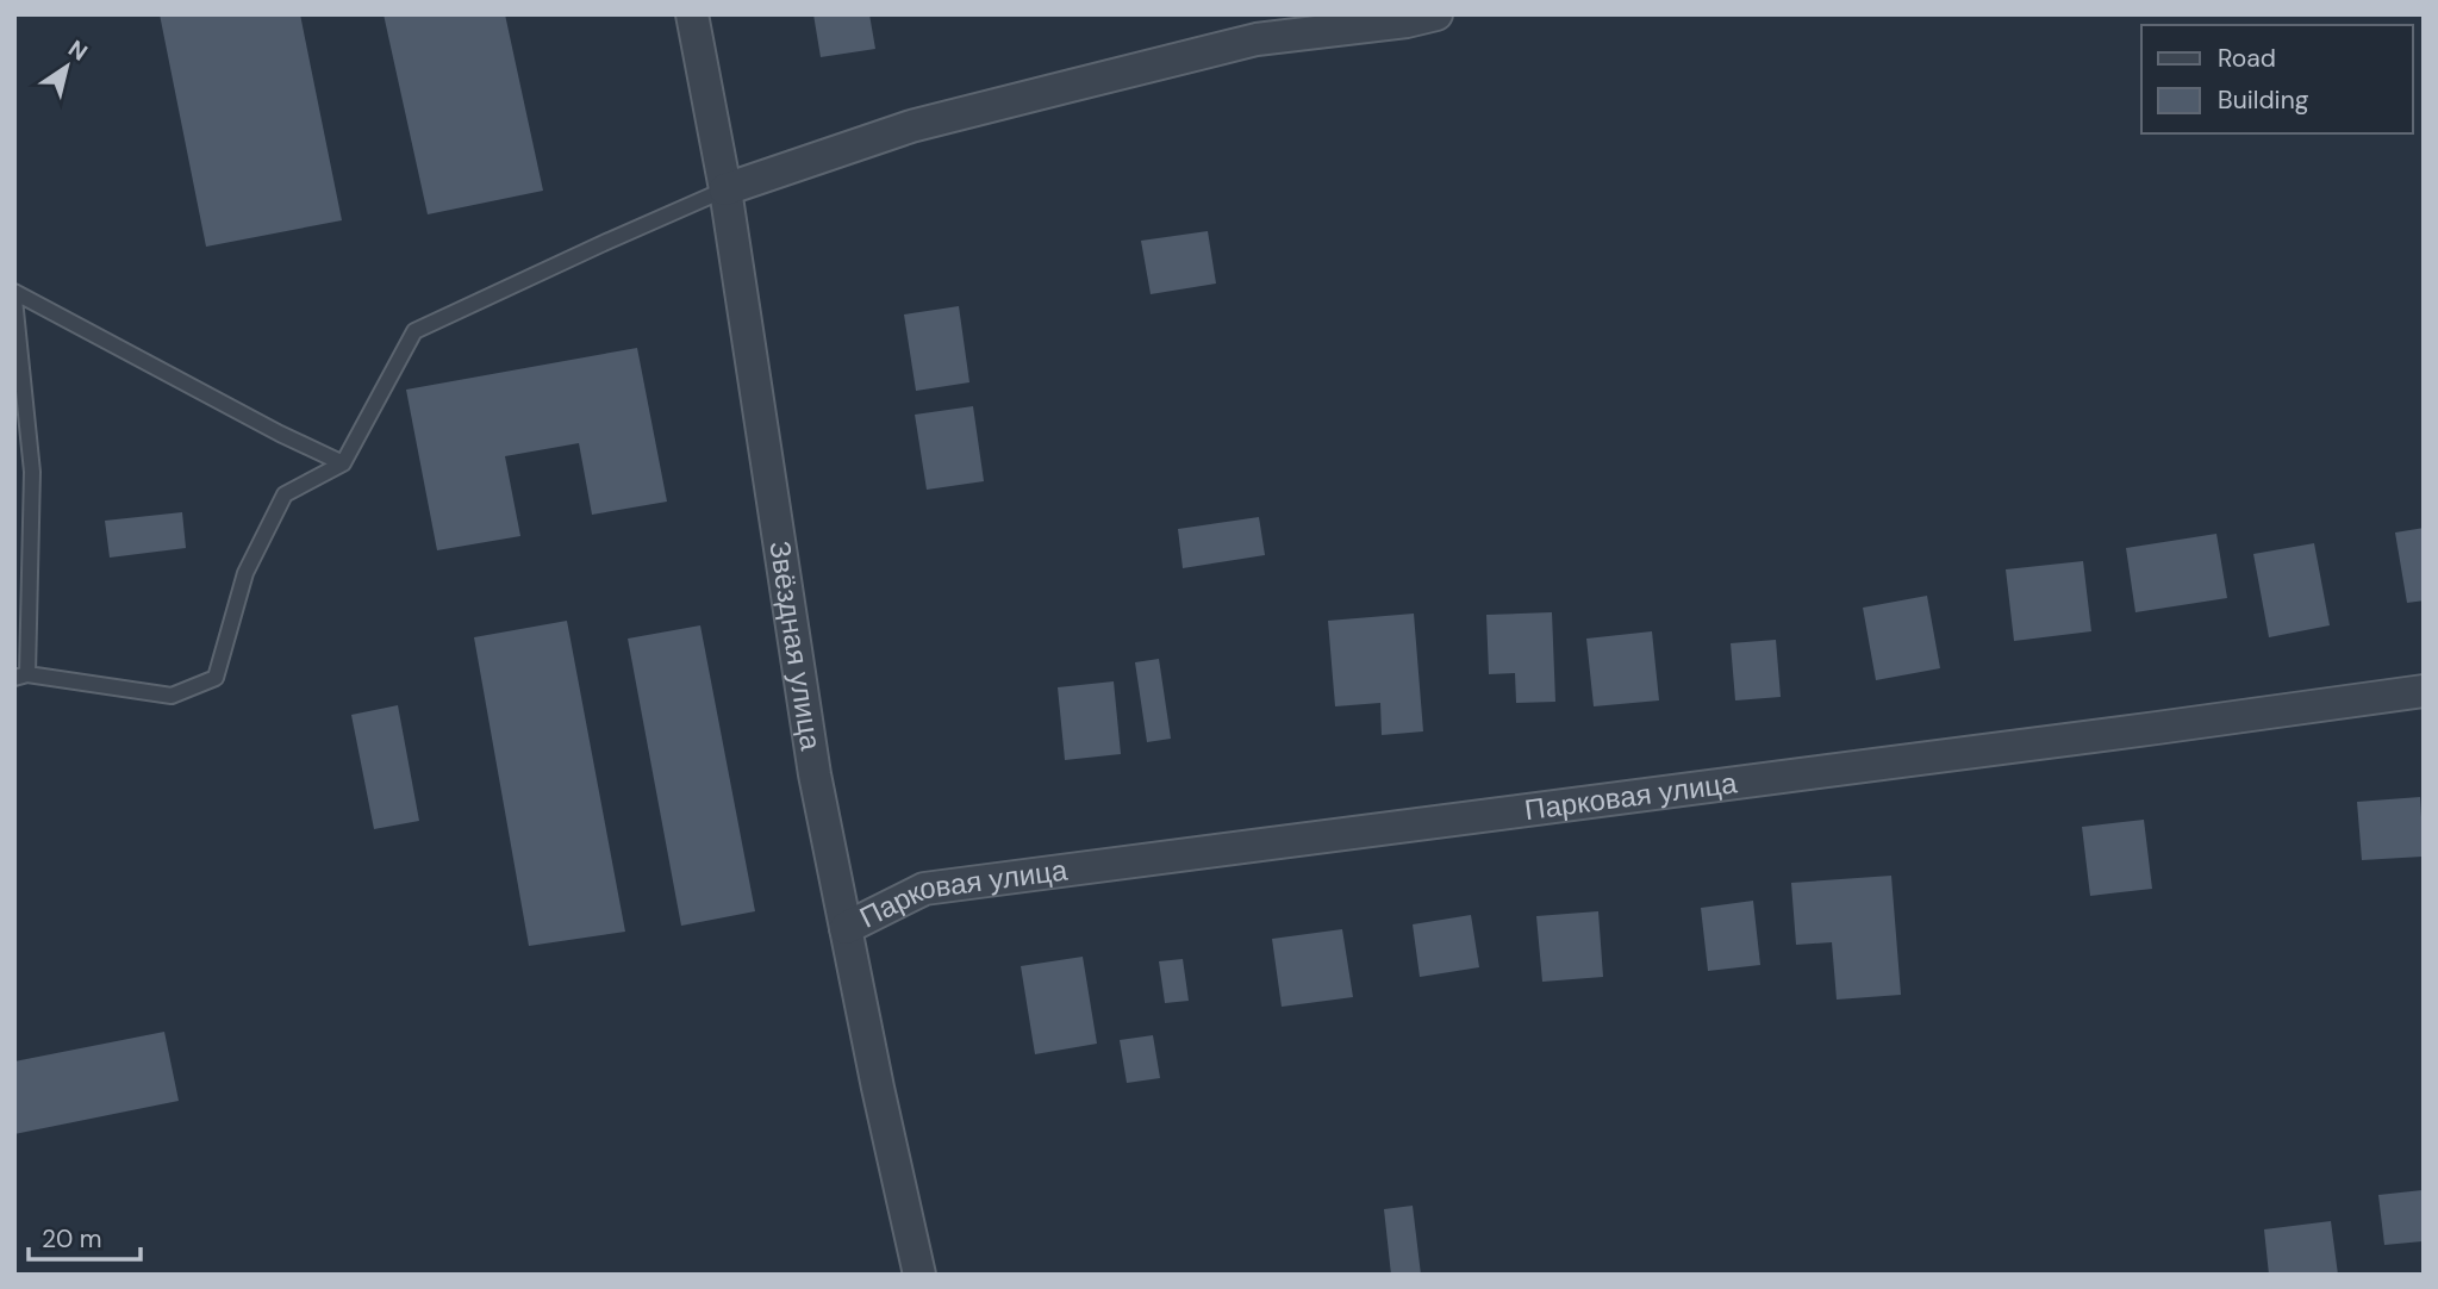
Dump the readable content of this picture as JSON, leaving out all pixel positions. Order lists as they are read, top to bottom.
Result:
{
  "streets": {
    "street": ["Звёздная улица", "Парковая улица"]
  },
  "crossings": [
    ["Звёздная улица", "Парковая улица"]
  ],
  "legend": ["Road", "Building"],
  "scale_bar": "20 m",
  "north": "top right"
}
